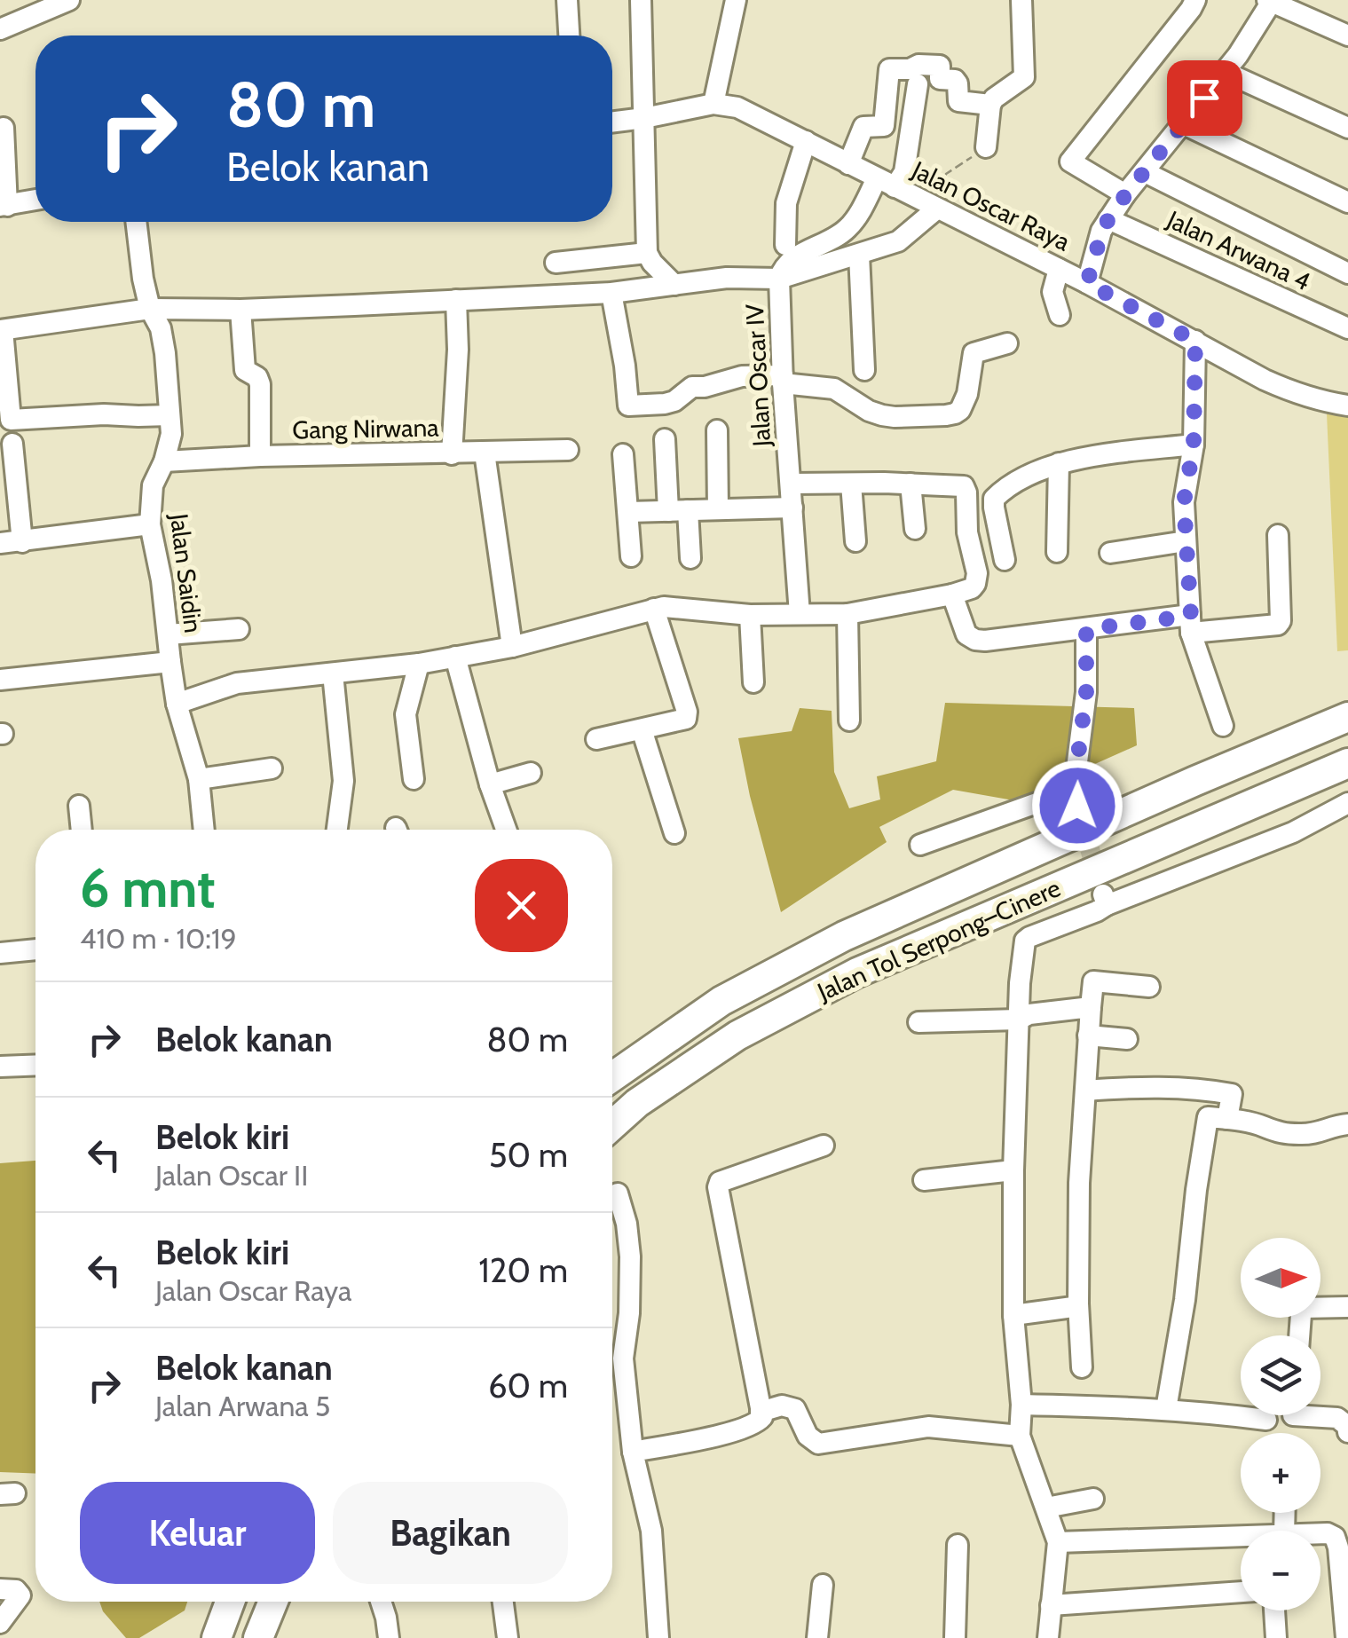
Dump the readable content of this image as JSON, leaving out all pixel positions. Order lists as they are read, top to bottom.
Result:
{
  "streets": {
    "highway": ["Jalan Tol Serpong–Cinere"],
    "street": [
      "Jalan Oscar Raya",
      "Jalan Arwana 4",
      "Jalan Oscar IV",
      "Gang Nirwana",
      "Jalan Saidin"
    ]
  },
  "crossings": [
    ["Jalan Oscar Raya", "Jalan Oscar IV"],
    ["Gang Nirwana", "Jalan Saidin"]
  ],
  "north": "right",
  "page": {
    "turn": ["80 m", "Belok kanan"],
    "heading": ["6 mnt", "410 m · 10:19"],
    "list": [
      {
        "name": "Belok kanan",
        "value": "80 m"
      },
      {
        "name": "Belok kiri",
        "note": "Jalan Oscar II",
        "value": "50 m"
      },
      {
        "name": "Belok kiri",
        "note": "Jalan Oscar Raya",
        "value": "120 m"
      },
      {
        "name": "Belok kanan",
        "note": "Jalan Arwana 5",
        "value": "60 m"
      }
    ],
    "map_buttons": ["+", "−"],
    "buttons": ["Keluar", "Bagikan"]
  }
}
